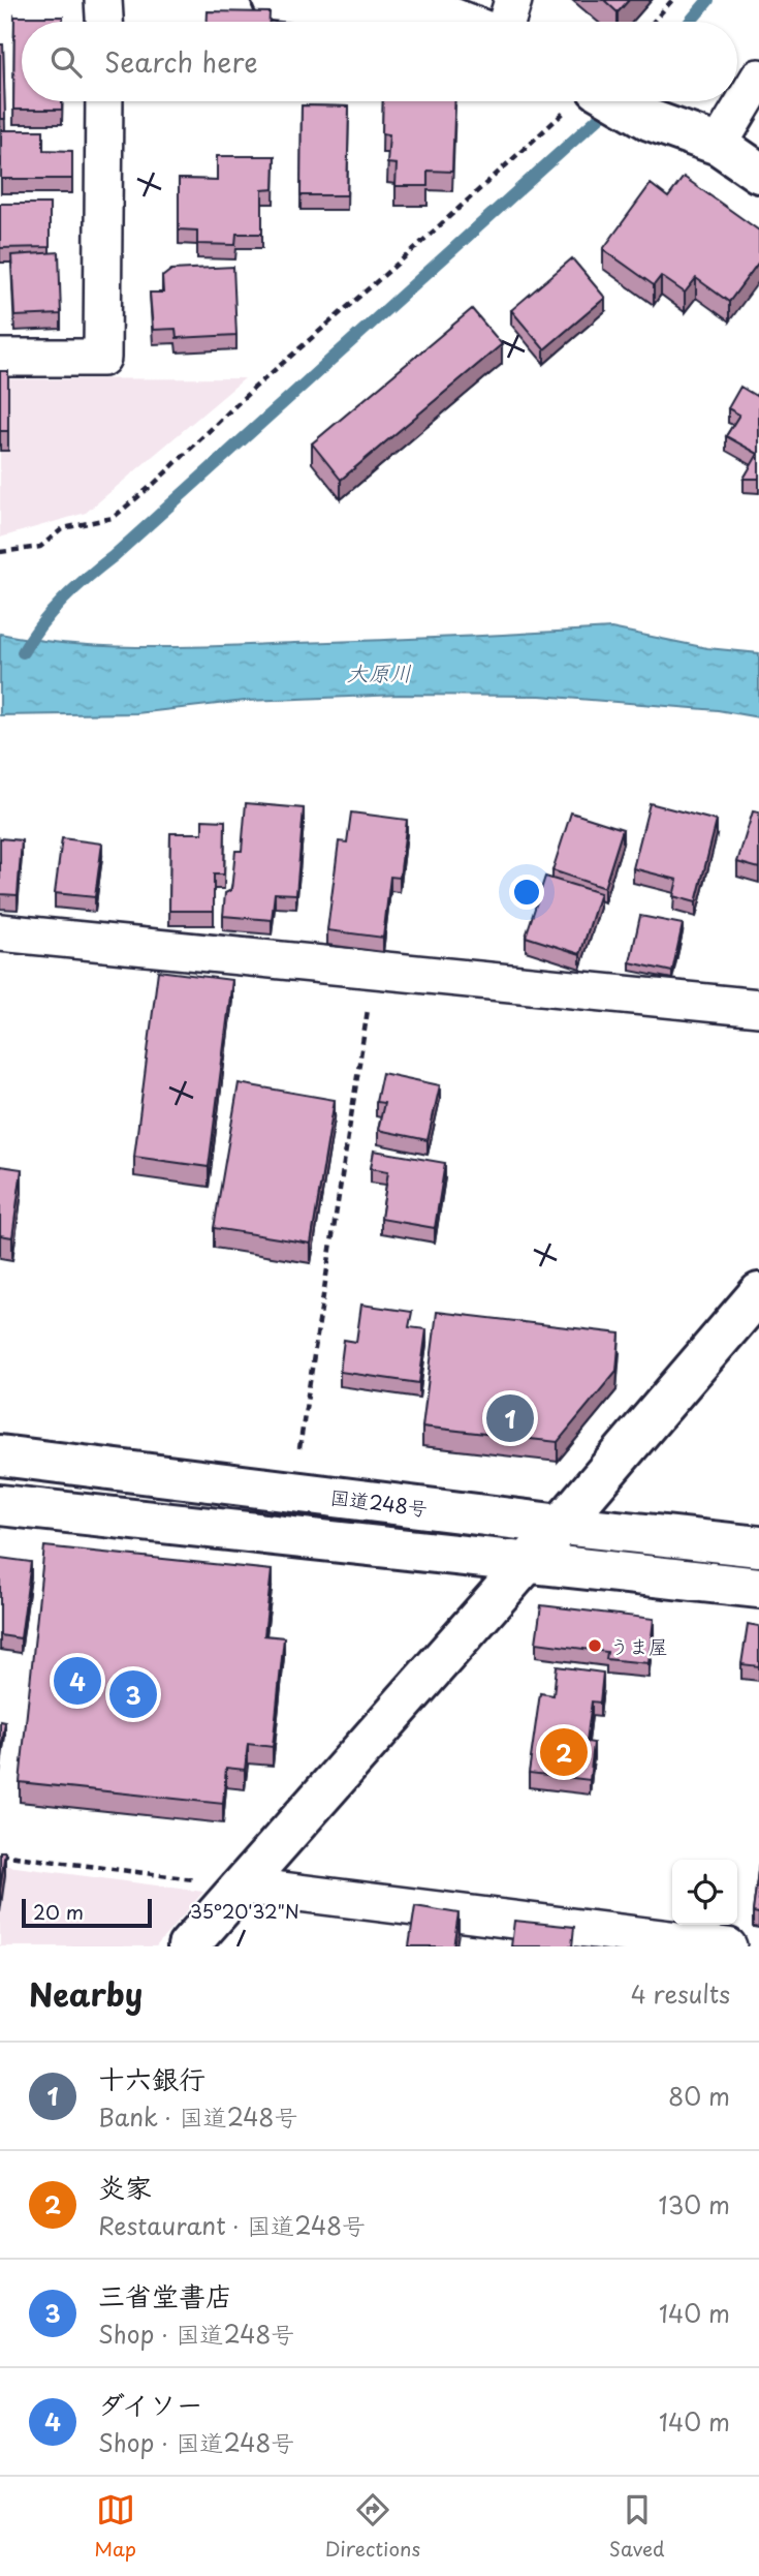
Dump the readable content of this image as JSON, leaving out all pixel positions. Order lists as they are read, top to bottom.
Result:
{
  "streets": {
    "main road": ["国道248号"]
  },
  "water": ["大原川"],
  "places": ["うま屋"],
  "scale_bar": "20 m",
  "page": {
    "search": "Search here",
    "pins": [
      "1",
      "4",
      "3",
      "2"
    ],
    "scale": "20 m",
    "heading": ["Nearby", "4 results"],
    "list": [
      {
        "mark": "1",
        "name": "十六銀行",
        "note": "Bank · 国道248号",
        "value": "80 m"
      },
      {
        "mark": "2",
        "name": "炎家",
        "note": "Restaurant · 国道248号",
        "value": "130 m"
      },
      {
        "mark": "3",
        "name": "三省堂書店",
        "note": "Shop · 国道248号",
        "value": "140 m"
      },
      {
        "mark": "4",
        "name": "ダイソー",
        "note": "Shop · 国道248号",
        "value": "140 m"
      }
    ],
    "nav": ["Map", "Directions", "Saved"]
  },
  "coordinates": ["35°20'32\"N"]
}
